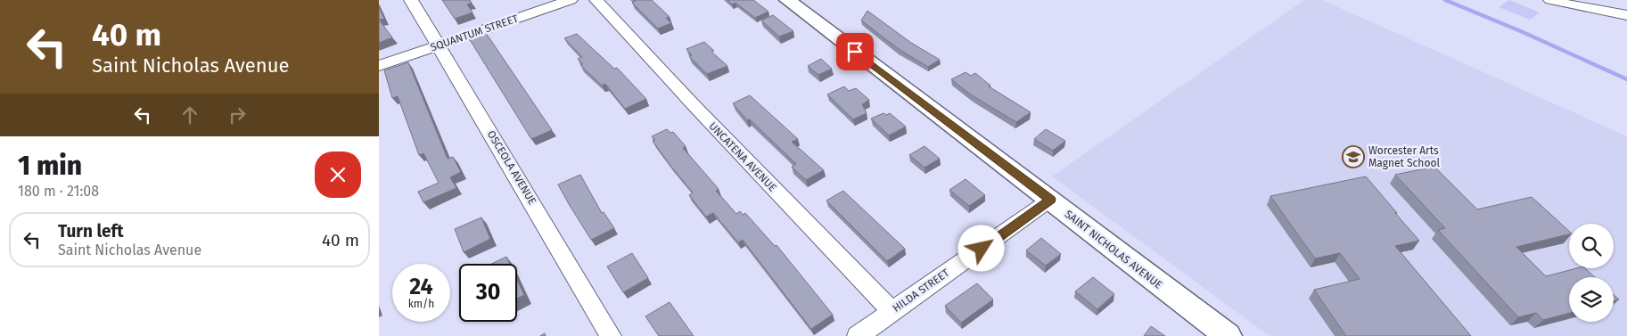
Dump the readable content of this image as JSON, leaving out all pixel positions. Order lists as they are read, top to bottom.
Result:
{
  "streets": {
    "street": [
      "SQUANTUM STREET",
      "UNCATENA AVENUE",
      "OSCEOLA AVENUE",
      "SAINT NICHOLAS AVENUE",
      "HILDA STREET"
    ]
  },
  "crossings": [
    ["SQUANTUM STREET", "OSCEOLA AVENUE"],
    ["UNCATENA AVENUE", "HILDA STREET"],
    ["SAINT NICHOLAS AVENUE", "HILDA STREET"]
  ],
  "places": {
    "school or university": ["Worcester Arts Magnet School"]
  },
  "page": {
    "turn": ["40 m", "Saint Nicholas Avenue"],
    "heading": ["1 min", "180 m · 21:08"],
    "list": [
      {
        "name": "Turn left",
        "note": "Saint Nicholas Avenue",
        "value": "40 m"
      }
    ],
    "speed": "24 km/h",
    "limit": "30"
  }
}
